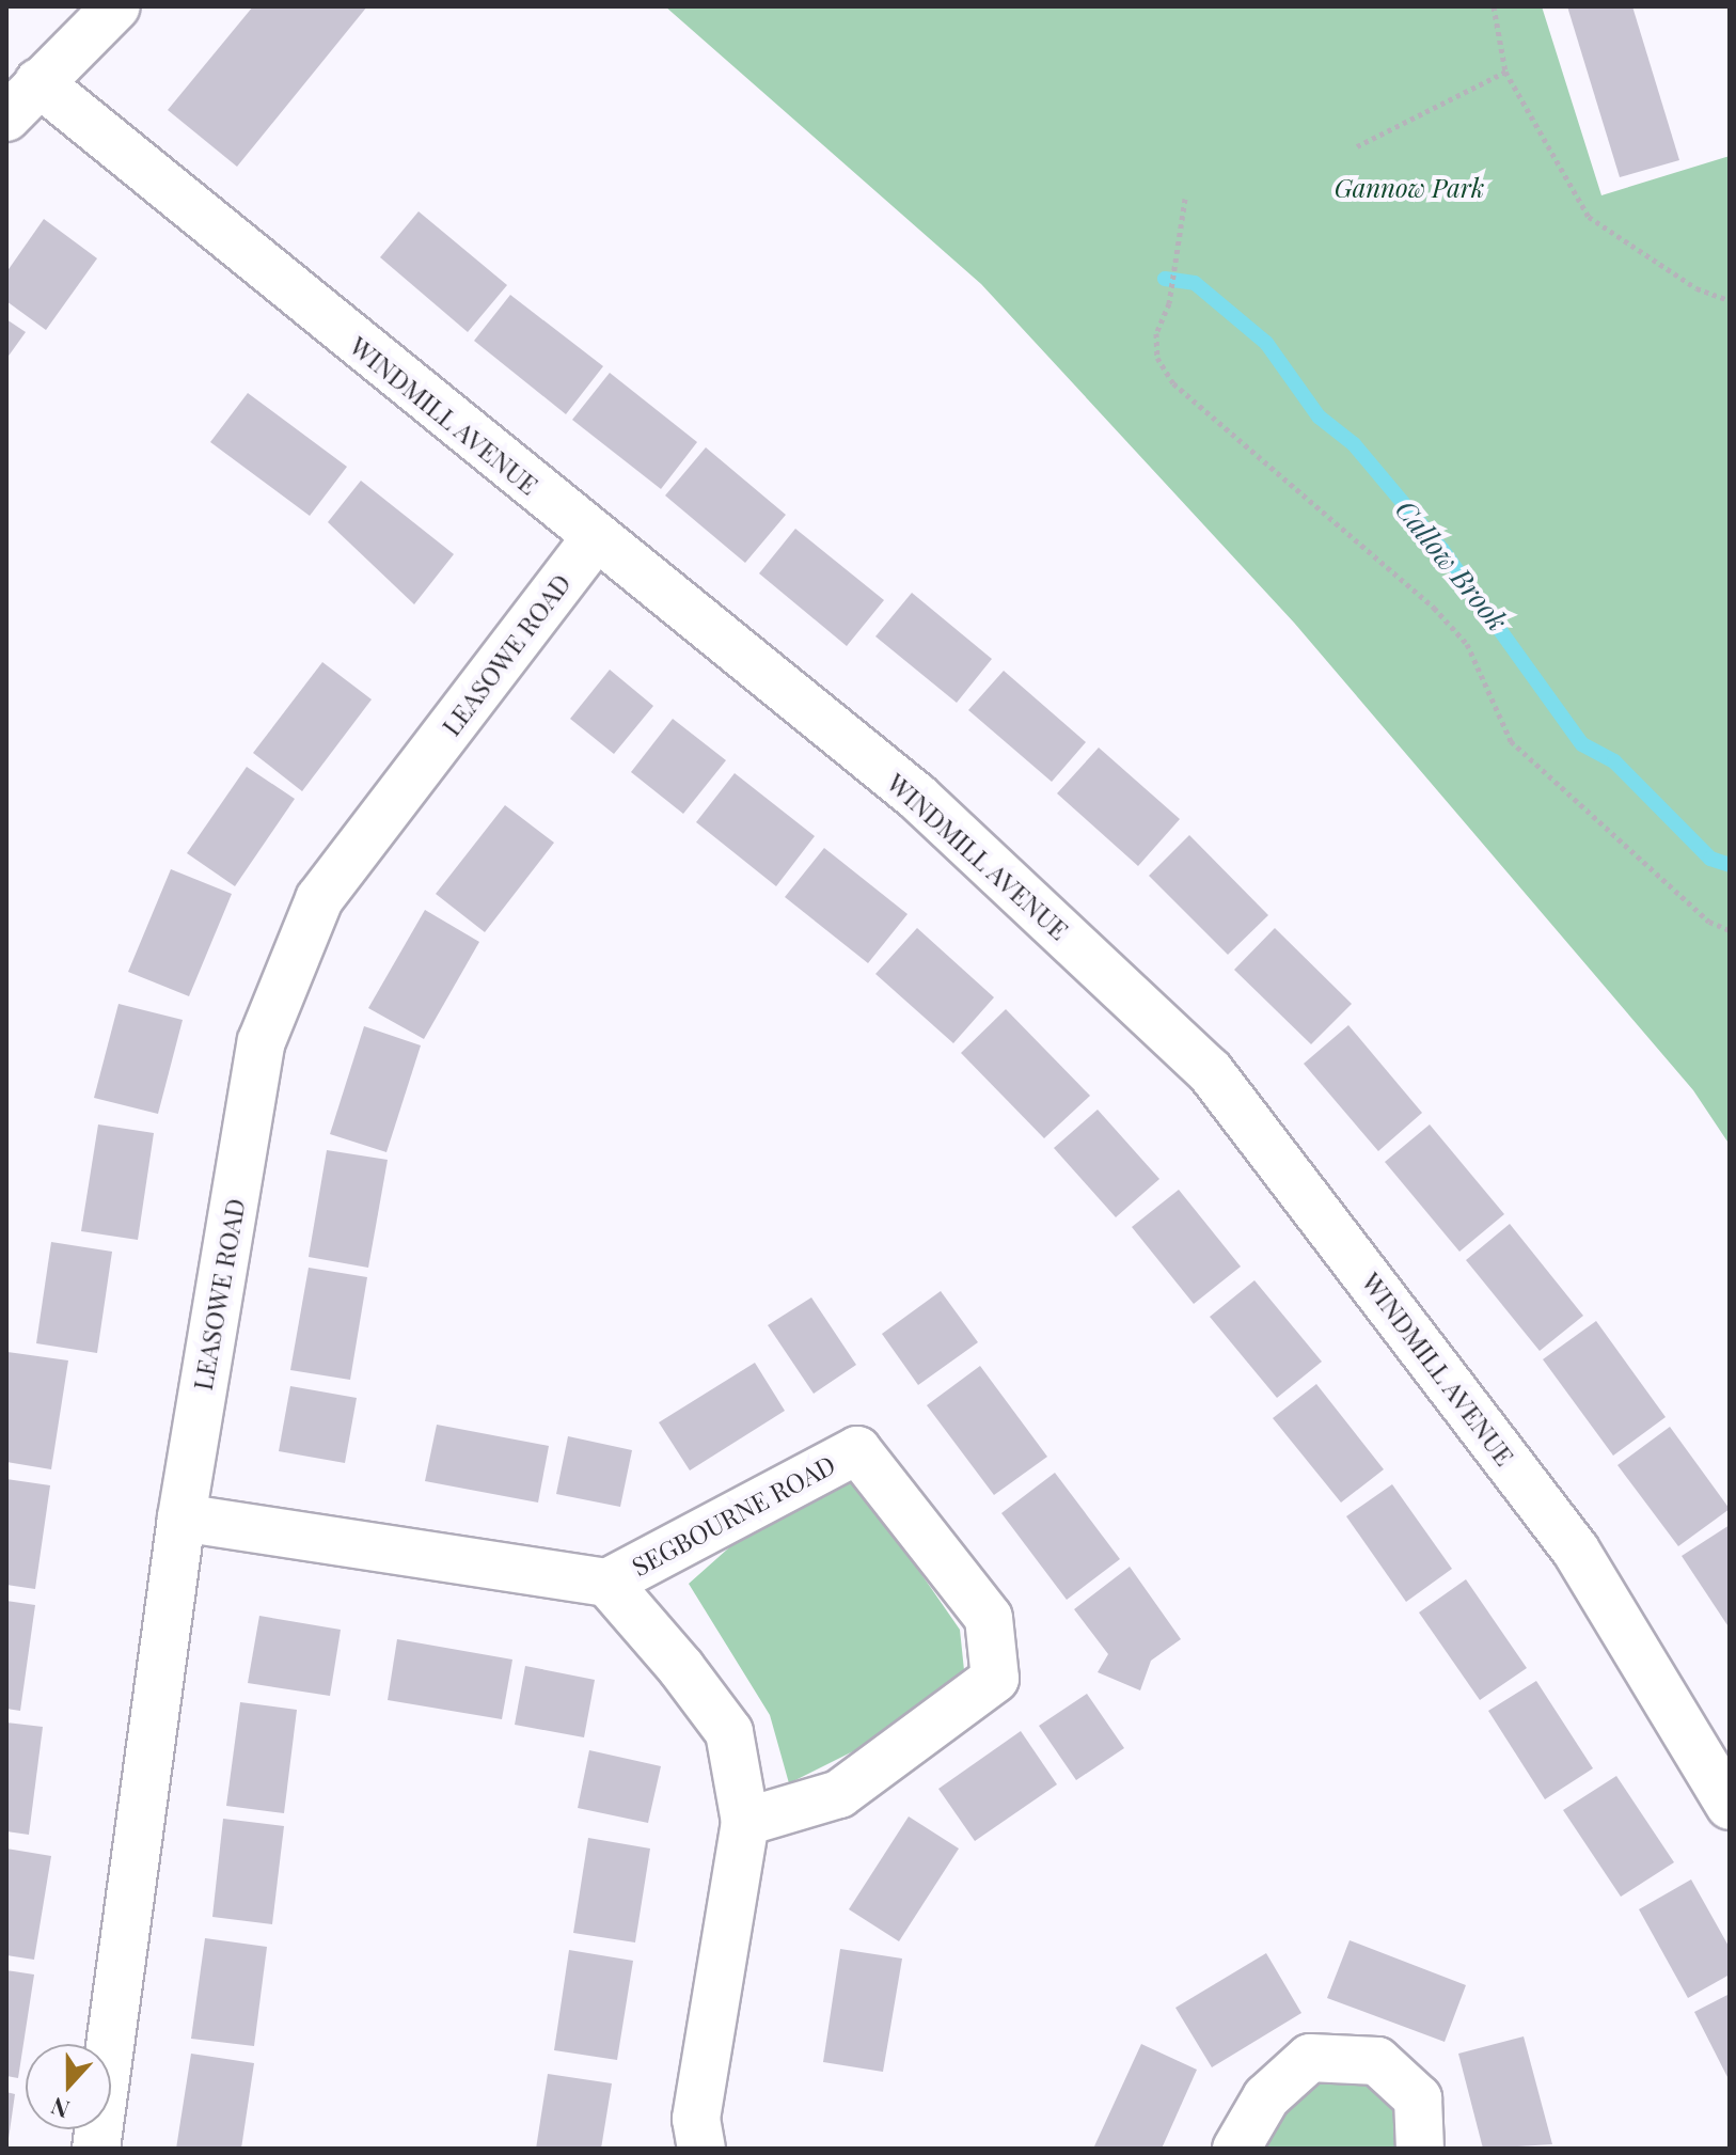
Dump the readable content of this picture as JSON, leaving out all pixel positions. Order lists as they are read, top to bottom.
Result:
{
  "streets": {
    "street": ["WINDMILL AVENUE", "LEASOWE ROAD", "SEGBOURNE ROAD"]
  },
  "crossings": [
    ["WINDMILL AVENUE", "LEASOWE ROAD"],
    ["LEASOWE ROAD", "SEGBOURNE ROAD"]
  ],
  "water": ["Callow Brook"],
  "parks": ["Gannow Park"],
  "north": "bottom"
}
